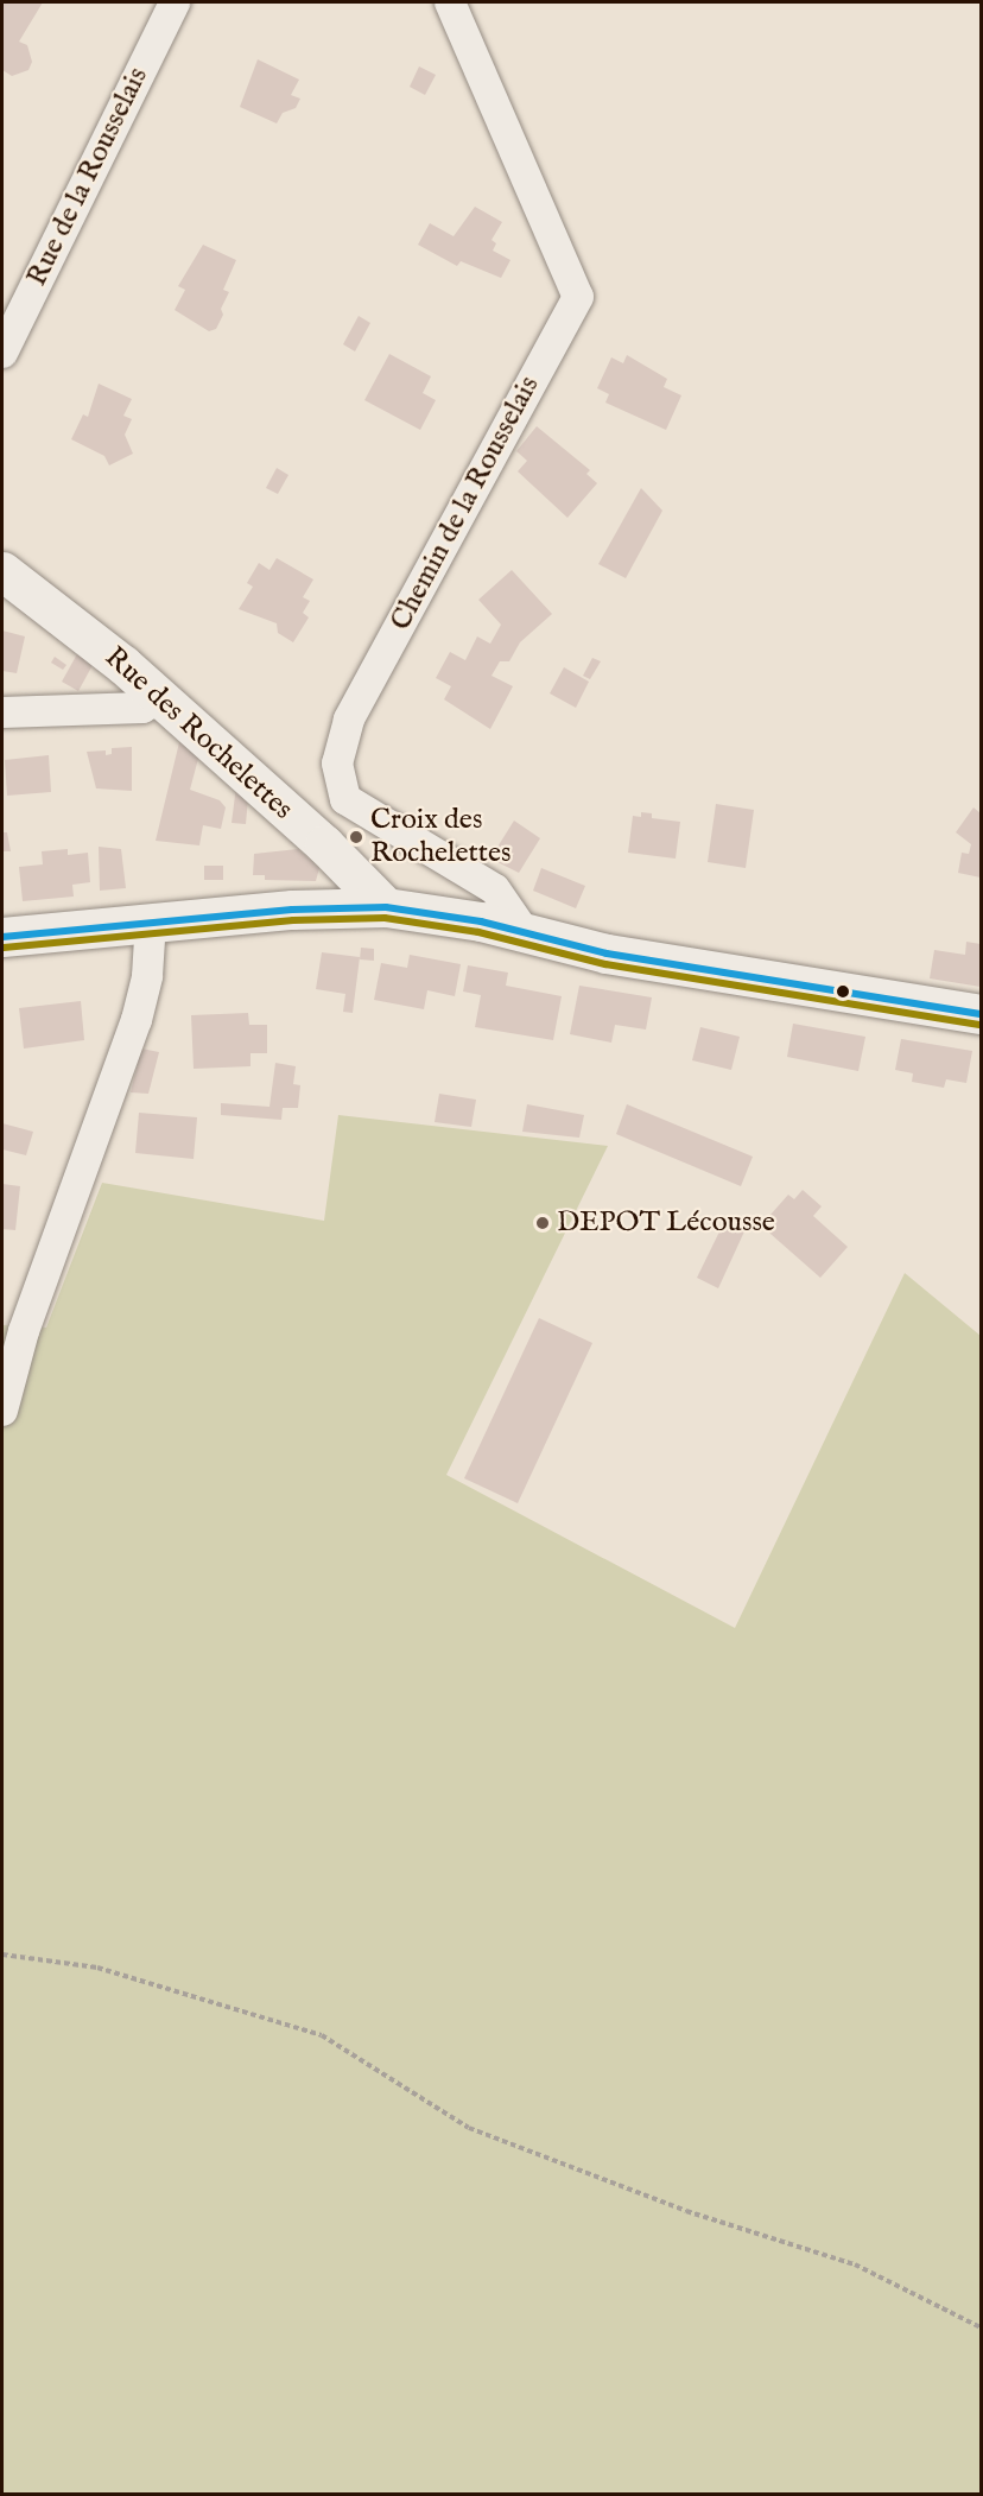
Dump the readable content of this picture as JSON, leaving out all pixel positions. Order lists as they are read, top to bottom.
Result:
{
  "streets": {
    "main road": ["Rue des Rochelettes"],
    "street": ["Rue de la Rousselais", "Chemin de la Rousselais"]
  },
  "places": ["Croix des Rochelettes", "DEPOT Lécousse"]
}
